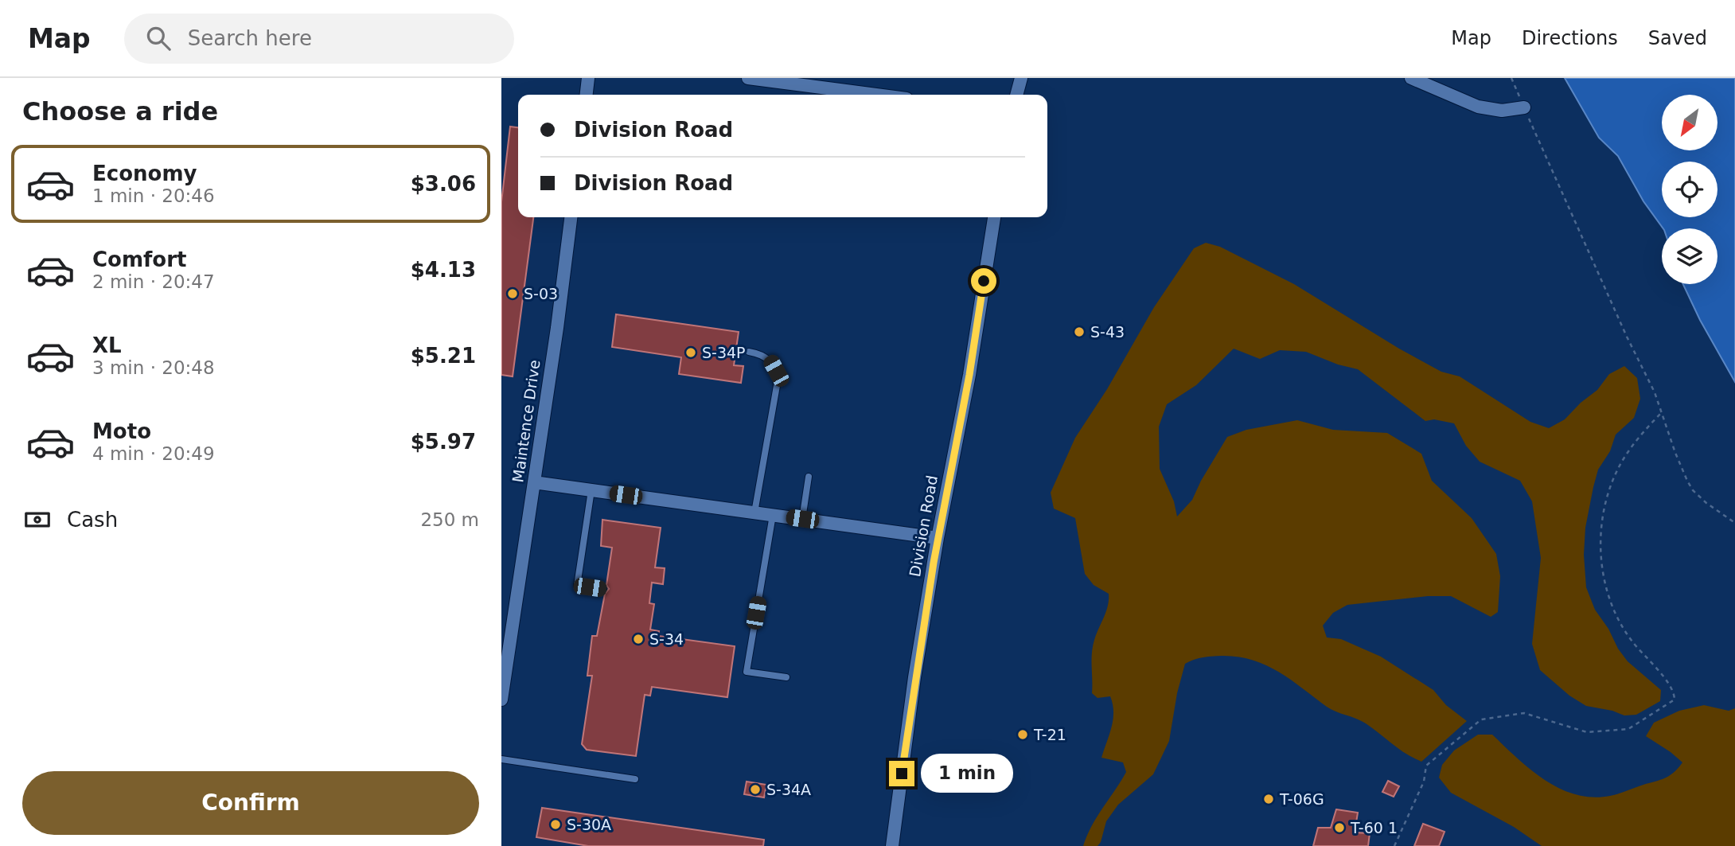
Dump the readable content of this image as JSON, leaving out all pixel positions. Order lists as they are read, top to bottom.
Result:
{
  "streets": {
    "street": ["Maintence Drive", "Division Road"]
  },
  "places": [
    "S-03",
    "S-43",
    "S-34P",
    "S-34",
    "T-21",
    "S-34A",
    "T-06G",
    "S-30A",
    "T-60 1"
  ],
  "north": "bottom left",
  "page": {
    "header": "Map",
    "search": "Search here",
    "nav": ["Map", "Directions", "Saved"],
    "heading": "Choose a ride",
    "banner": ["Division Road", "Division Road"],
    "list": [
      {
        "name": "Economy",
        "note": "1 min · 20:46",
        "value": "$3.06"
      },
      {
        "name": "Comfort",
        "note": "2 min · 20:47",
        "value": "$4.13"
      },
      {
        "name": "XL",
        "note": "3 min · 20:48",
        "value": "$5.21"
      },
      {
        "name": "Moto",
        "note": "4 min · 20:49",
        "value": "$5.97"
      }
    ],
    "pay": ["Cash", "250 m"],
    "bubble": "1 min",
    "buttons": "Confirm"
  }
}
